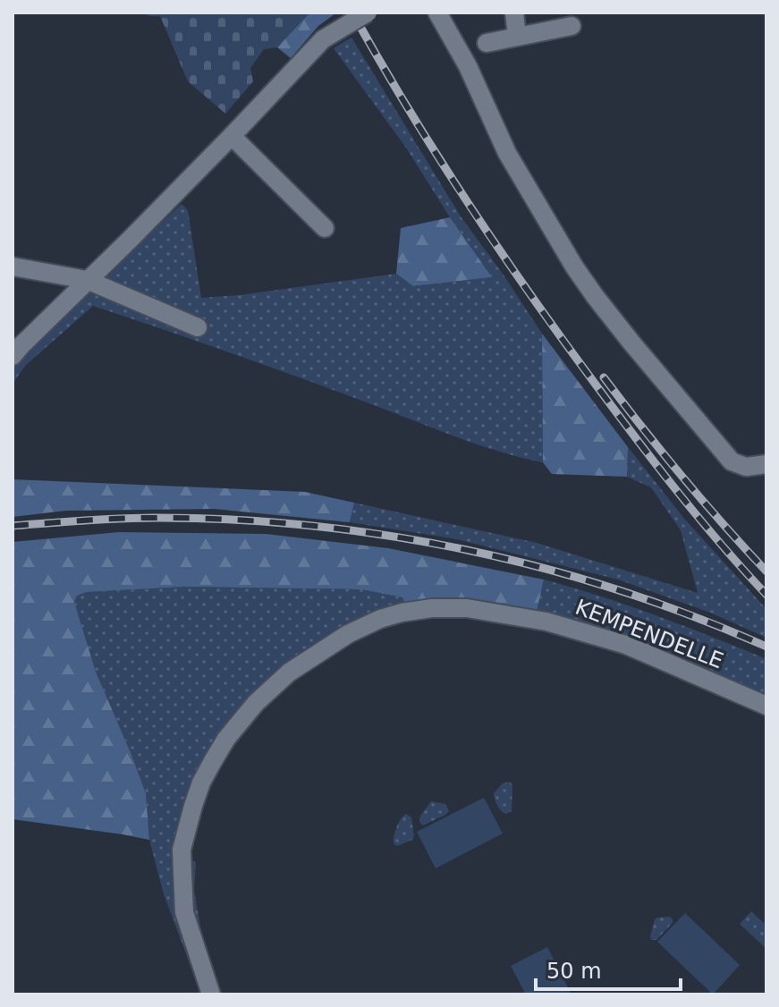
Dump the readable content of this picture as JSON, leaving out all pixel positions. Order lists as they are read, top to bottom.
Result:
{
  "streets": {
    "street": ["KEMPENDELLE"]
  },
  "scale_bar": "50 m"
}
